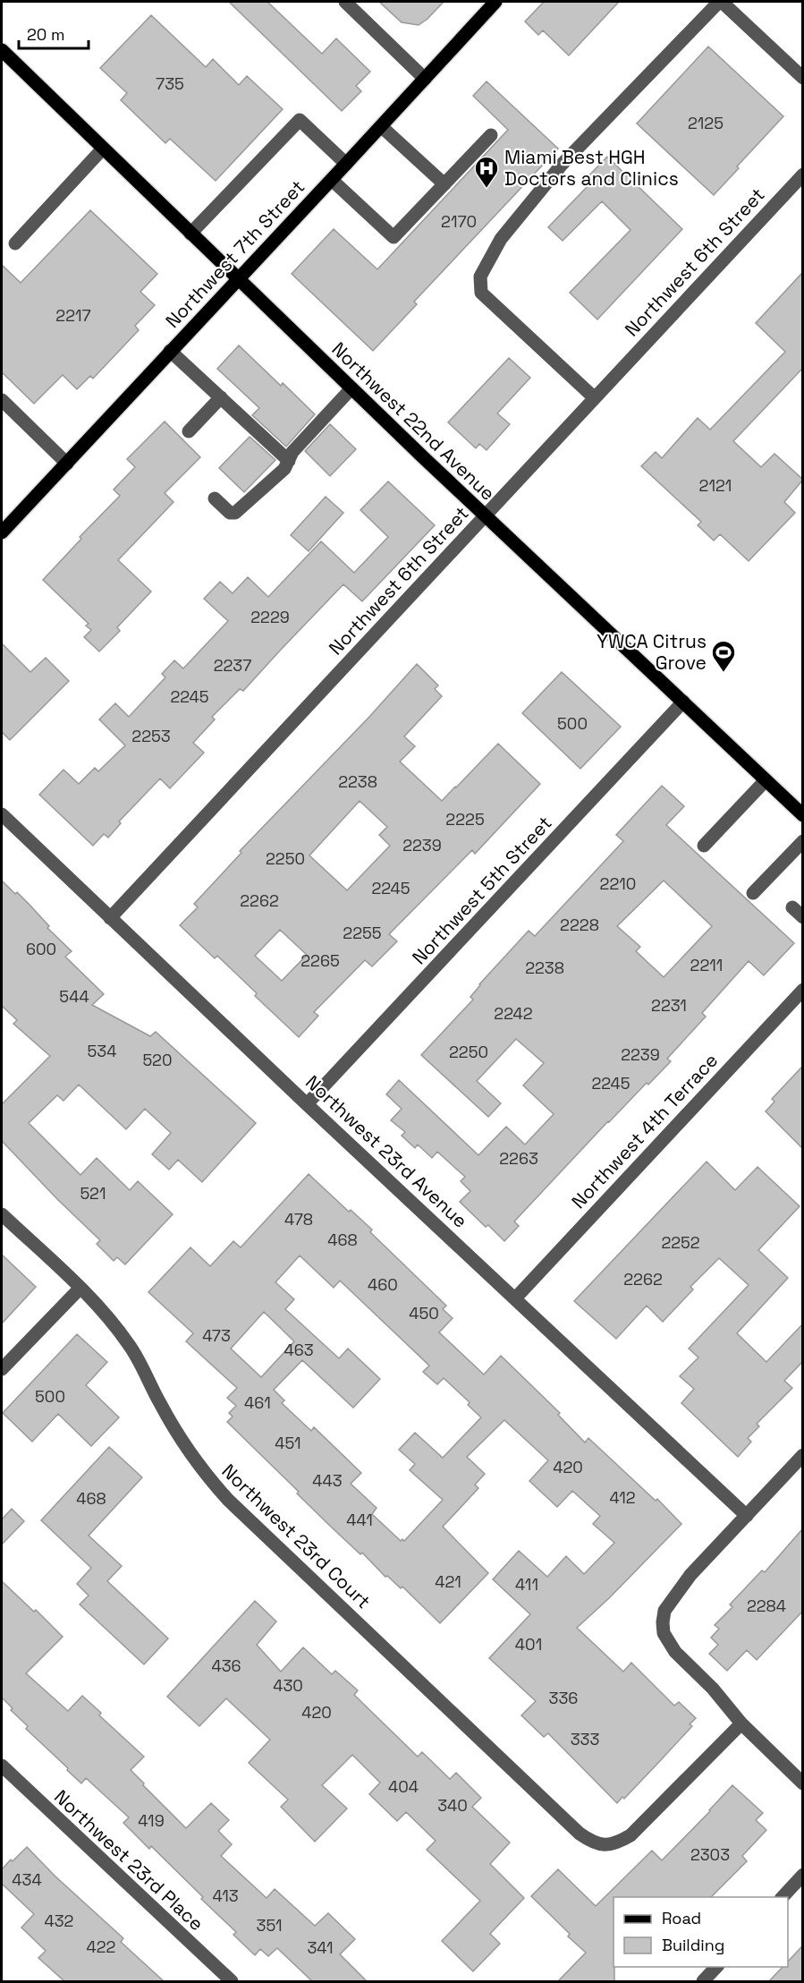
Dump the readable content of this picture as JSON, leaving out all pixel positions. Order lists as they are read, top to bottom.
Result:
{
  "streets": {
    "main road": ["Northwest 7th Street", "Northwest 22nd Avenue"],
    "street": [
      "Northwest 6th Street",
      "Northwest 5th Street",
      "Northwest 4th Terrace",
      "Northwest 23rd Avenue",
      "Northwest 23rd Court",
      "Northwest 23rd Place"
    ]
  },
  "crossings": [
    ["Northwest 7th Street", "Northwest 22nd Avenue"],
    ["Northwest 6th Street", "Northwest 22nd Avenue"],
    ["Northwest 6th Street", "Northwest 23rd Avenue"],
    ["Northwest 22nd Avenue", "Northwest 5th Street"],
    ["Northwest 5th Street", "Northwest 23rd Avenue"],
    ["Northwest 4th Terrace", "Northwest 23rd Avenue"]
  ],
  "places": {
    "hospital": ["Miami Best HGH Doctors and Clinics"],
    "sports": ["YWCA Citrus Grove"]
  },
  "house_numbers": [
    "735",
    "2125",
    "2170",
    "2217",
    "2121",
    "2229",
    "2237",
    "2245",
    "500",
    "2253",
    "2238",
    "2225",
    "2239",
    "2250",
    "2210",
    "2245",
    "2262",
    "2228",
    "2255",
    "600",
    "2265",
    "2211",
    "2238",
    "544",
    "2231",
    "2242",
    "534",
    "2250",
    "2239",
    "520",
    "2245",
    "2263",
    "521",
    "478",
    "468",
    "2252",
    "2262",
    "460",
    "450",
    "473",
    "463",
    "500",
    "461",
    "451",
    "420",
    "443",
    "412",
    "468",
    "441",
    "421",
    "411",
    "2284",
    "401",
    "436",
    "430",
    "336",
    "420",
    "333",
    "404",
    "340",
    "419",
    "2303",
    "434",
    "413",
    "432",
    "351",
    "422",
    "341"
  ],
  "legend": ["Road", "Building"],
  "scale_bar": "20 m"
}
